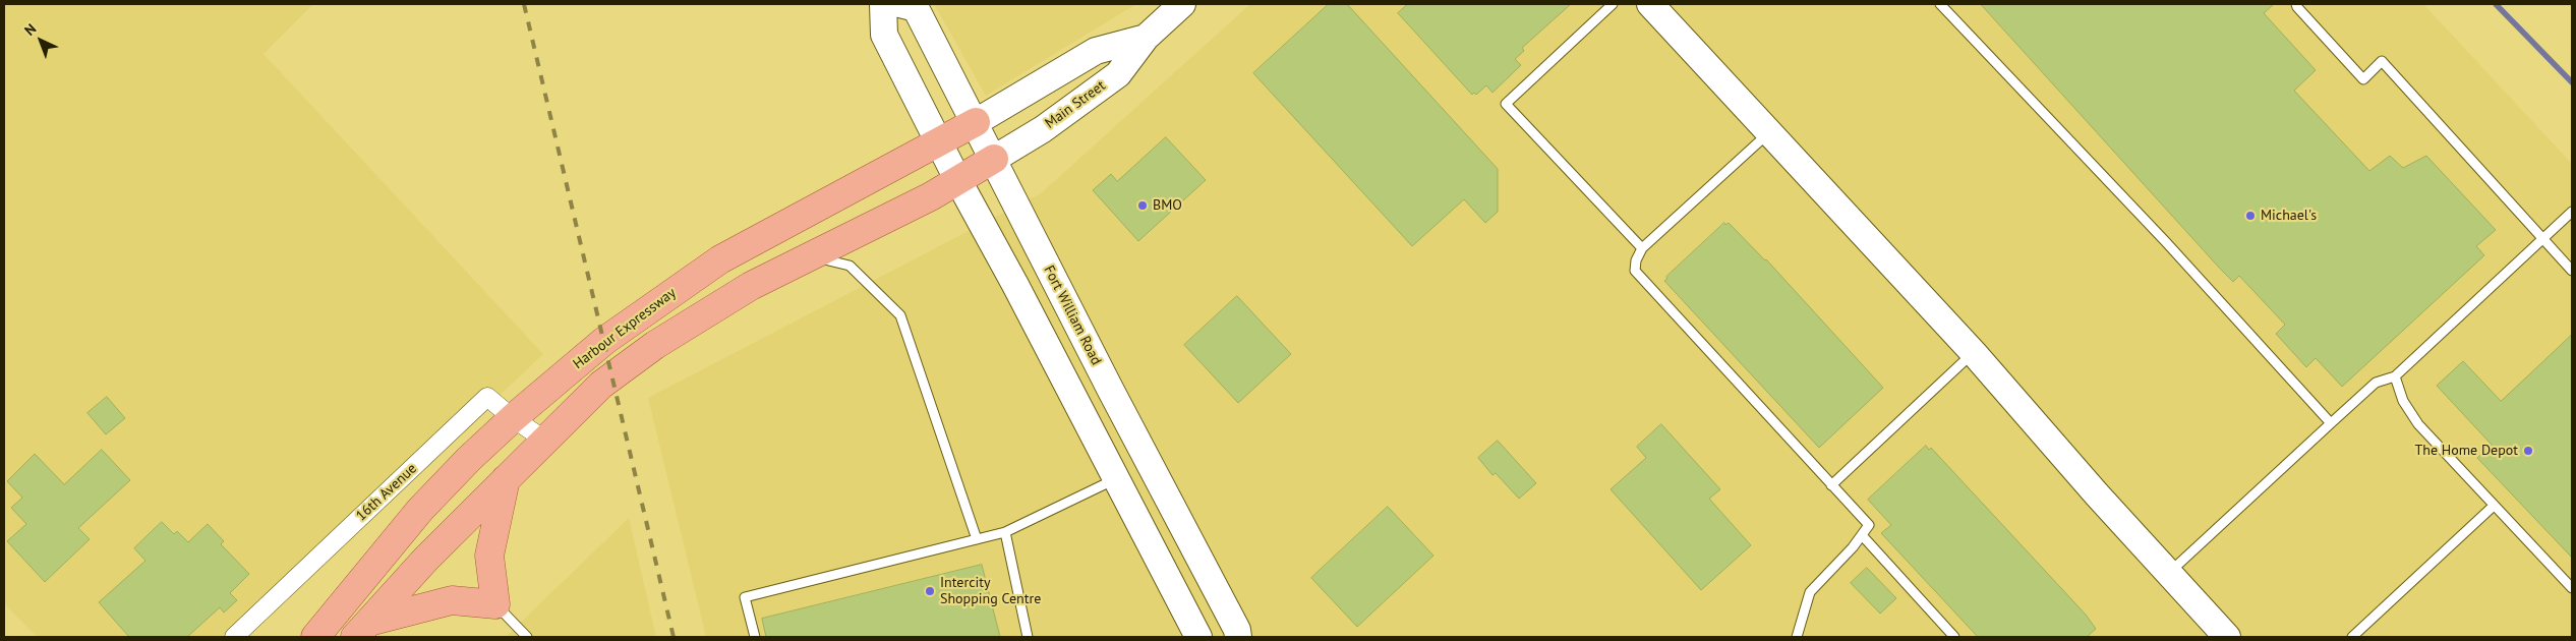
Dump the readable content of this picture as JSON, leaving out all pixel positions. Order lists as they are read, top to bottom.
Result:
{
  "streets": {
    "main road": ["Main Street", "Fort William Road", "Harbour Expressway"],
    "street": ["16th Avenue"]
  },
  "crossings": [
    ["Main Street", "Fort William Road"],
    ["Main Street", "Harbour Expressway"],
    ["Fort William Road", "Harbour Expressway"],
    ["Harbour Expressway", "16th Avenue"]
  ],
  "places": [
    "BMO",
    "Michael's",
    "The Home Depot",
    "Intercity Shopping Centre"
  ],
  "north": "top left"
}
